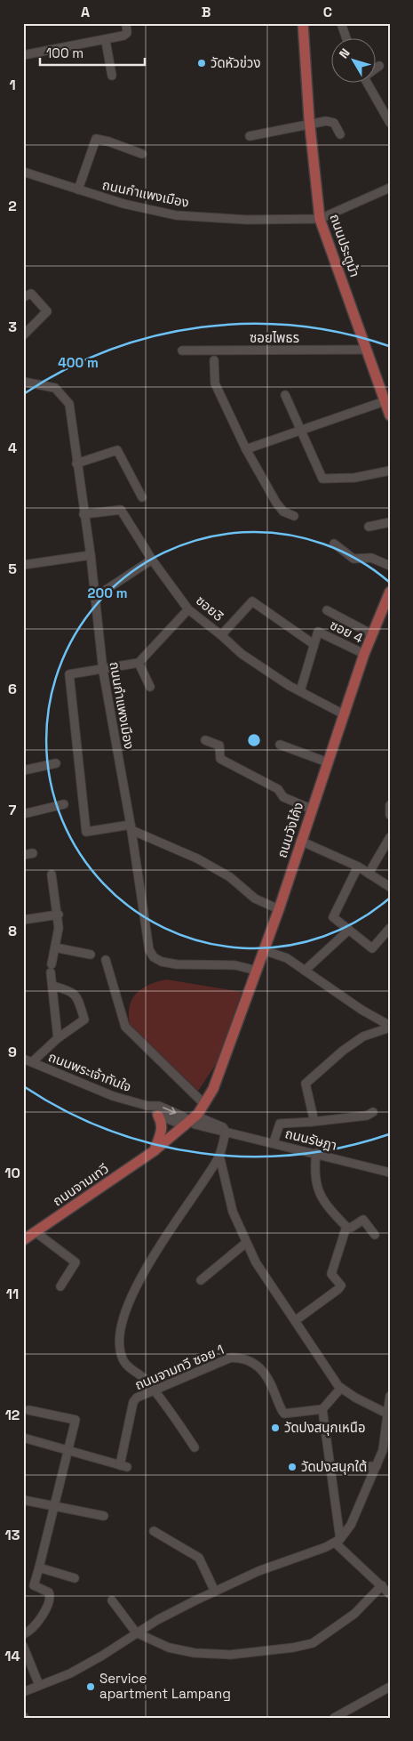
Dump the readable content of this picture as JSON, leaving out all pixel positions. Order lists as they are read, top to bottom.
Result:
{
  "streets": {
    "main road": ["ถนนประตูม้า", "ถนนวังโค้ง", "ถนนจามเทวี"],
    "street": [
      "ถนนกำแพงเมือง",
      "ซอยไพธร",
      "ซอย3",
      "ซอย 4",
      "ถนนพระเจ้าทันใจ",
      "ถนนรัษฎา",
      "ถนนจามทวี ซอย 1"
    ]
  },
  "crossings": [
    ["ถนนกำแพงเมือง", "ถนนประตูม้า"],
    ["ถนนกำแพงเมือง", "ซอย3"],
    ["ถนนกำแพงเมือง", "ถนนวังโค้ง"],
    ["ถนนประตูม้า", "ซอยไพธร"],
    ["ซอย3", "ถนนวังโค้ง"],
    ["ซอย 4", "ถนนวังโค้ง"],
    ["ถนนวังโค้ง", "ถนนพระเจ้าทันใจ"],
    ["ถนนวังโค้ง", "ถนนรัษฎา"],
    ["ถนนวังโค้ง", "ถนนจามเทวี"],
    ["ถนนพระเจ้าทันใจ", "ถนนรัษฎา"],
    ["ถนนพระเจ้าทันใจ", "ถนนจามเทวี"],
    ["ถนนรัษฎา", "ถนนจามเทวี"]
  ],
  "places": [
    "วัดหัวข่วง",
    "วัดปงสนุกเหนือ",
    "วัดปงสนุกใต้",
    "Service apartment Lampang"
  ],
  "scale_bar": "100 m",
  "north": "top left",
  "grid": {
    "columns": ["A", "B", "C"],
    "rows": [
      "1",
      "2",
      "3",
      "4",
      "5",
      "6",
      "7",
      "8",
      "9",
      "10",
      "11",
      "12",
      "13",
      "14"
    ]
  },
  "rings": ["400 m", "200 m"]
}
